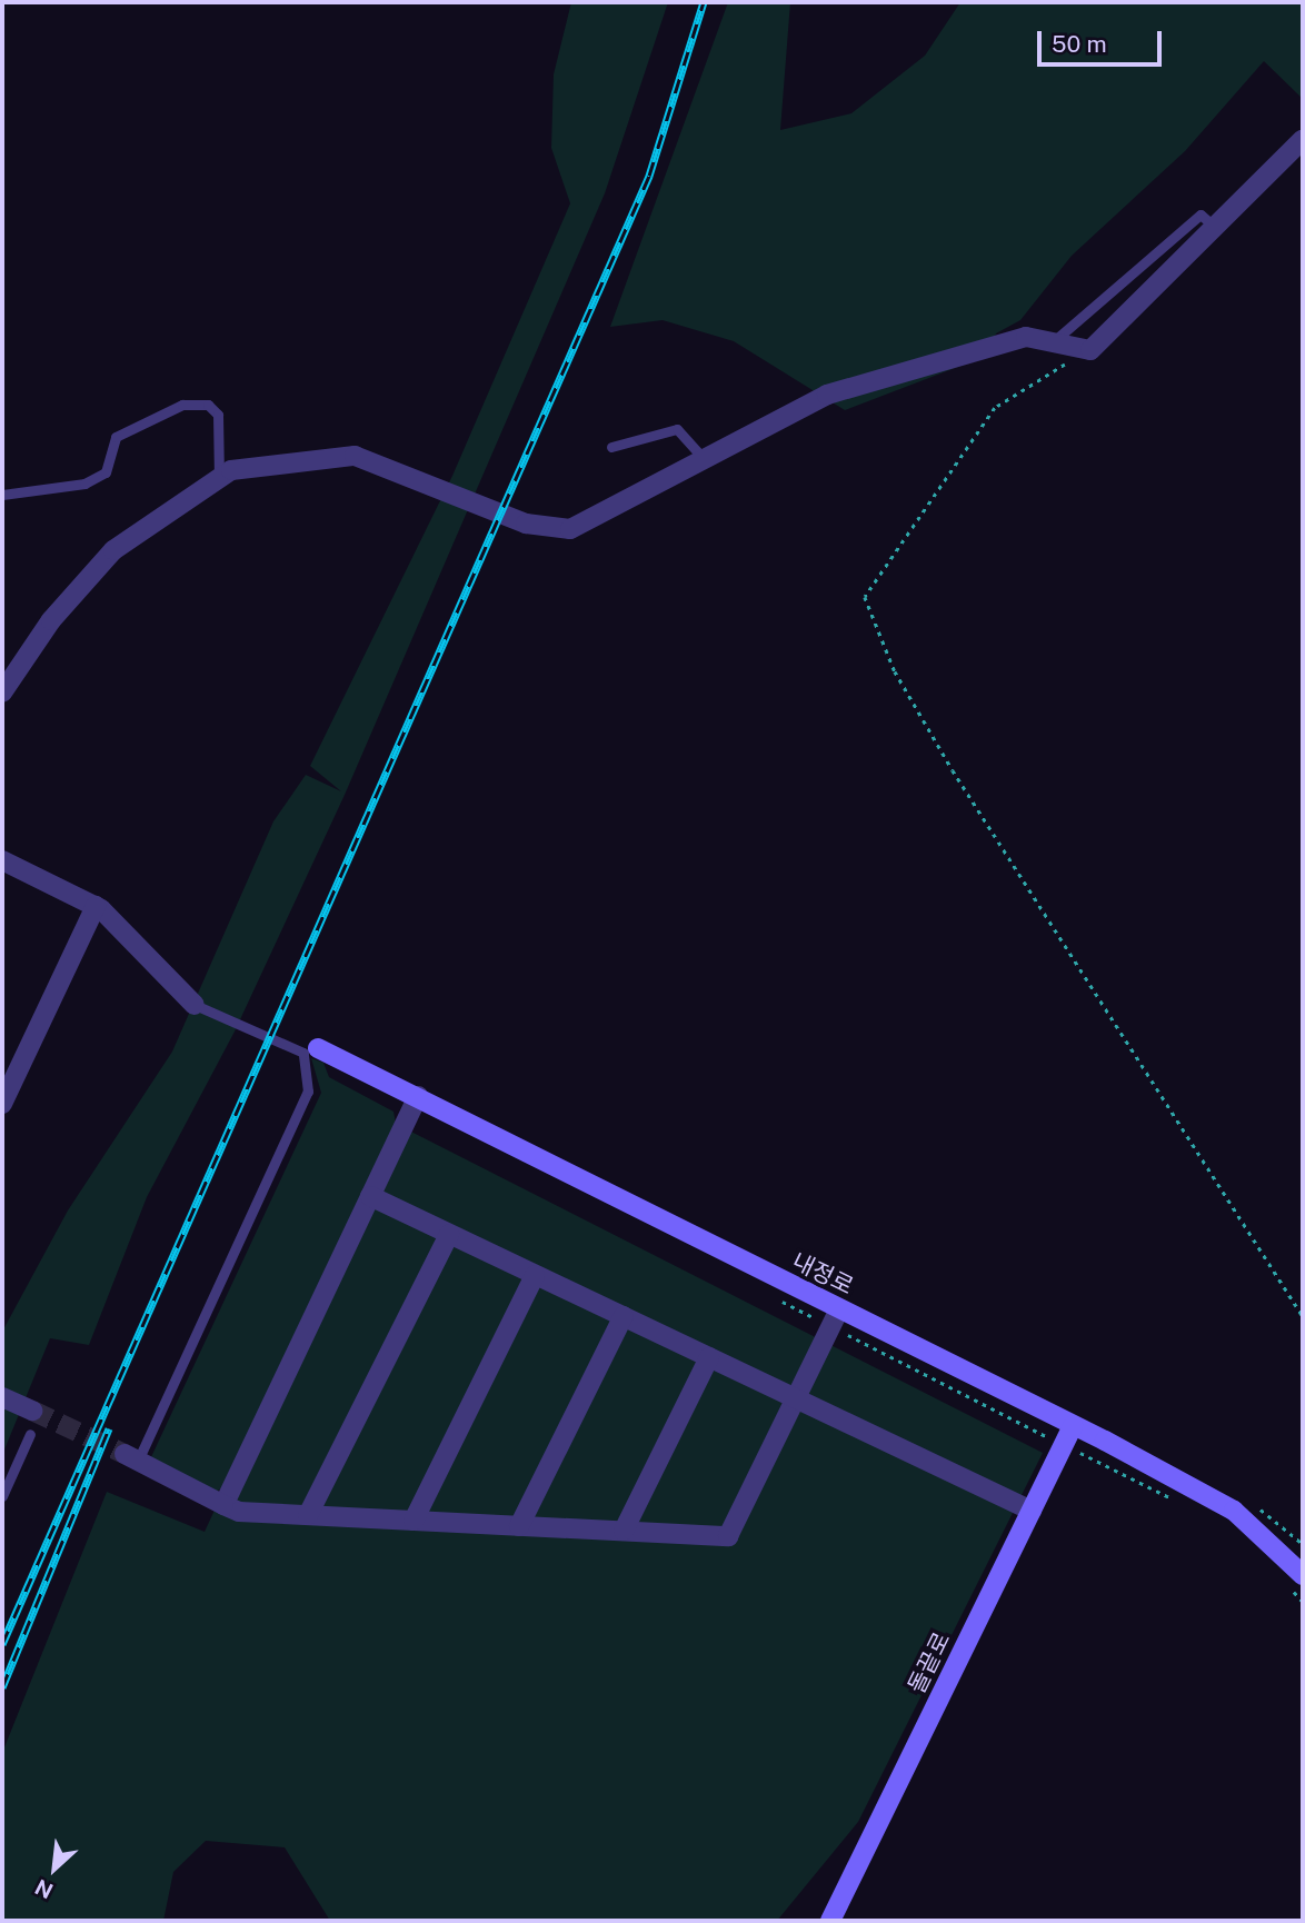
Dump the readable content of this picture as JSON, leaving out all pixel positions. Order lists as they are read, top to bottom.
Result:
{
  "streets": {
    "street": ["내정로", "돌끝로"]
  },
  "crossings": [
    ["내정로", "돌끝로"]
  ],
  "scale_bar": "50 m",
  "north": "bottom left"
}
